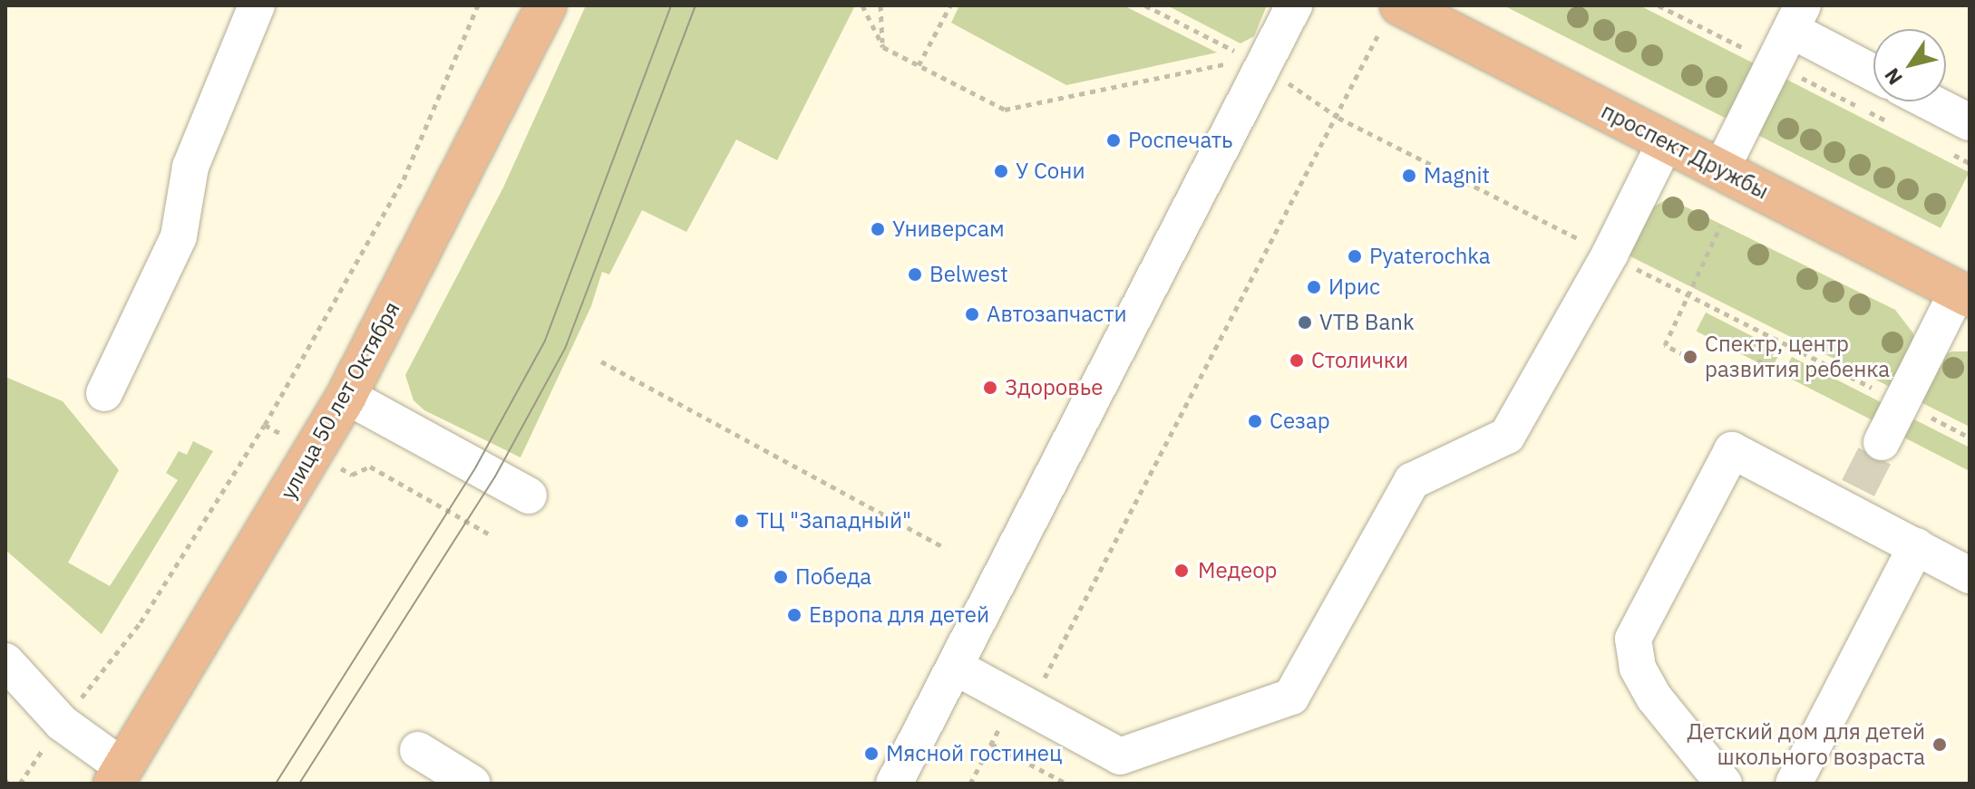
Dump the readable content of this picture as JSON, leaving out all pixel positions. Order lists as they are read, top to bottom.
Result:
{
  "streets": {
    "main road": ["проспект Дружбы", "улица 50 лет Октября"]
  },
  "places": [
    "Роспечать",
    "У Сони",
    "Magnit",
    "Универсам",
    "Pyaterochka",
    "Belwest",
    "Ирис",
    "Автозапчасти",
    "VTB Bank",
    "Спектр, центр развития ребенка",
    "Столички",
    "Здоровье",
    "Сезар",
    "ТЦ \"Западный\"",
    "Медеор",
    "Победа",
    "Европа для детей",
    "Детский дом для детей школьного возраста",
    "Мясной гостинец"
  ],
  "north": "bottom left"
}
